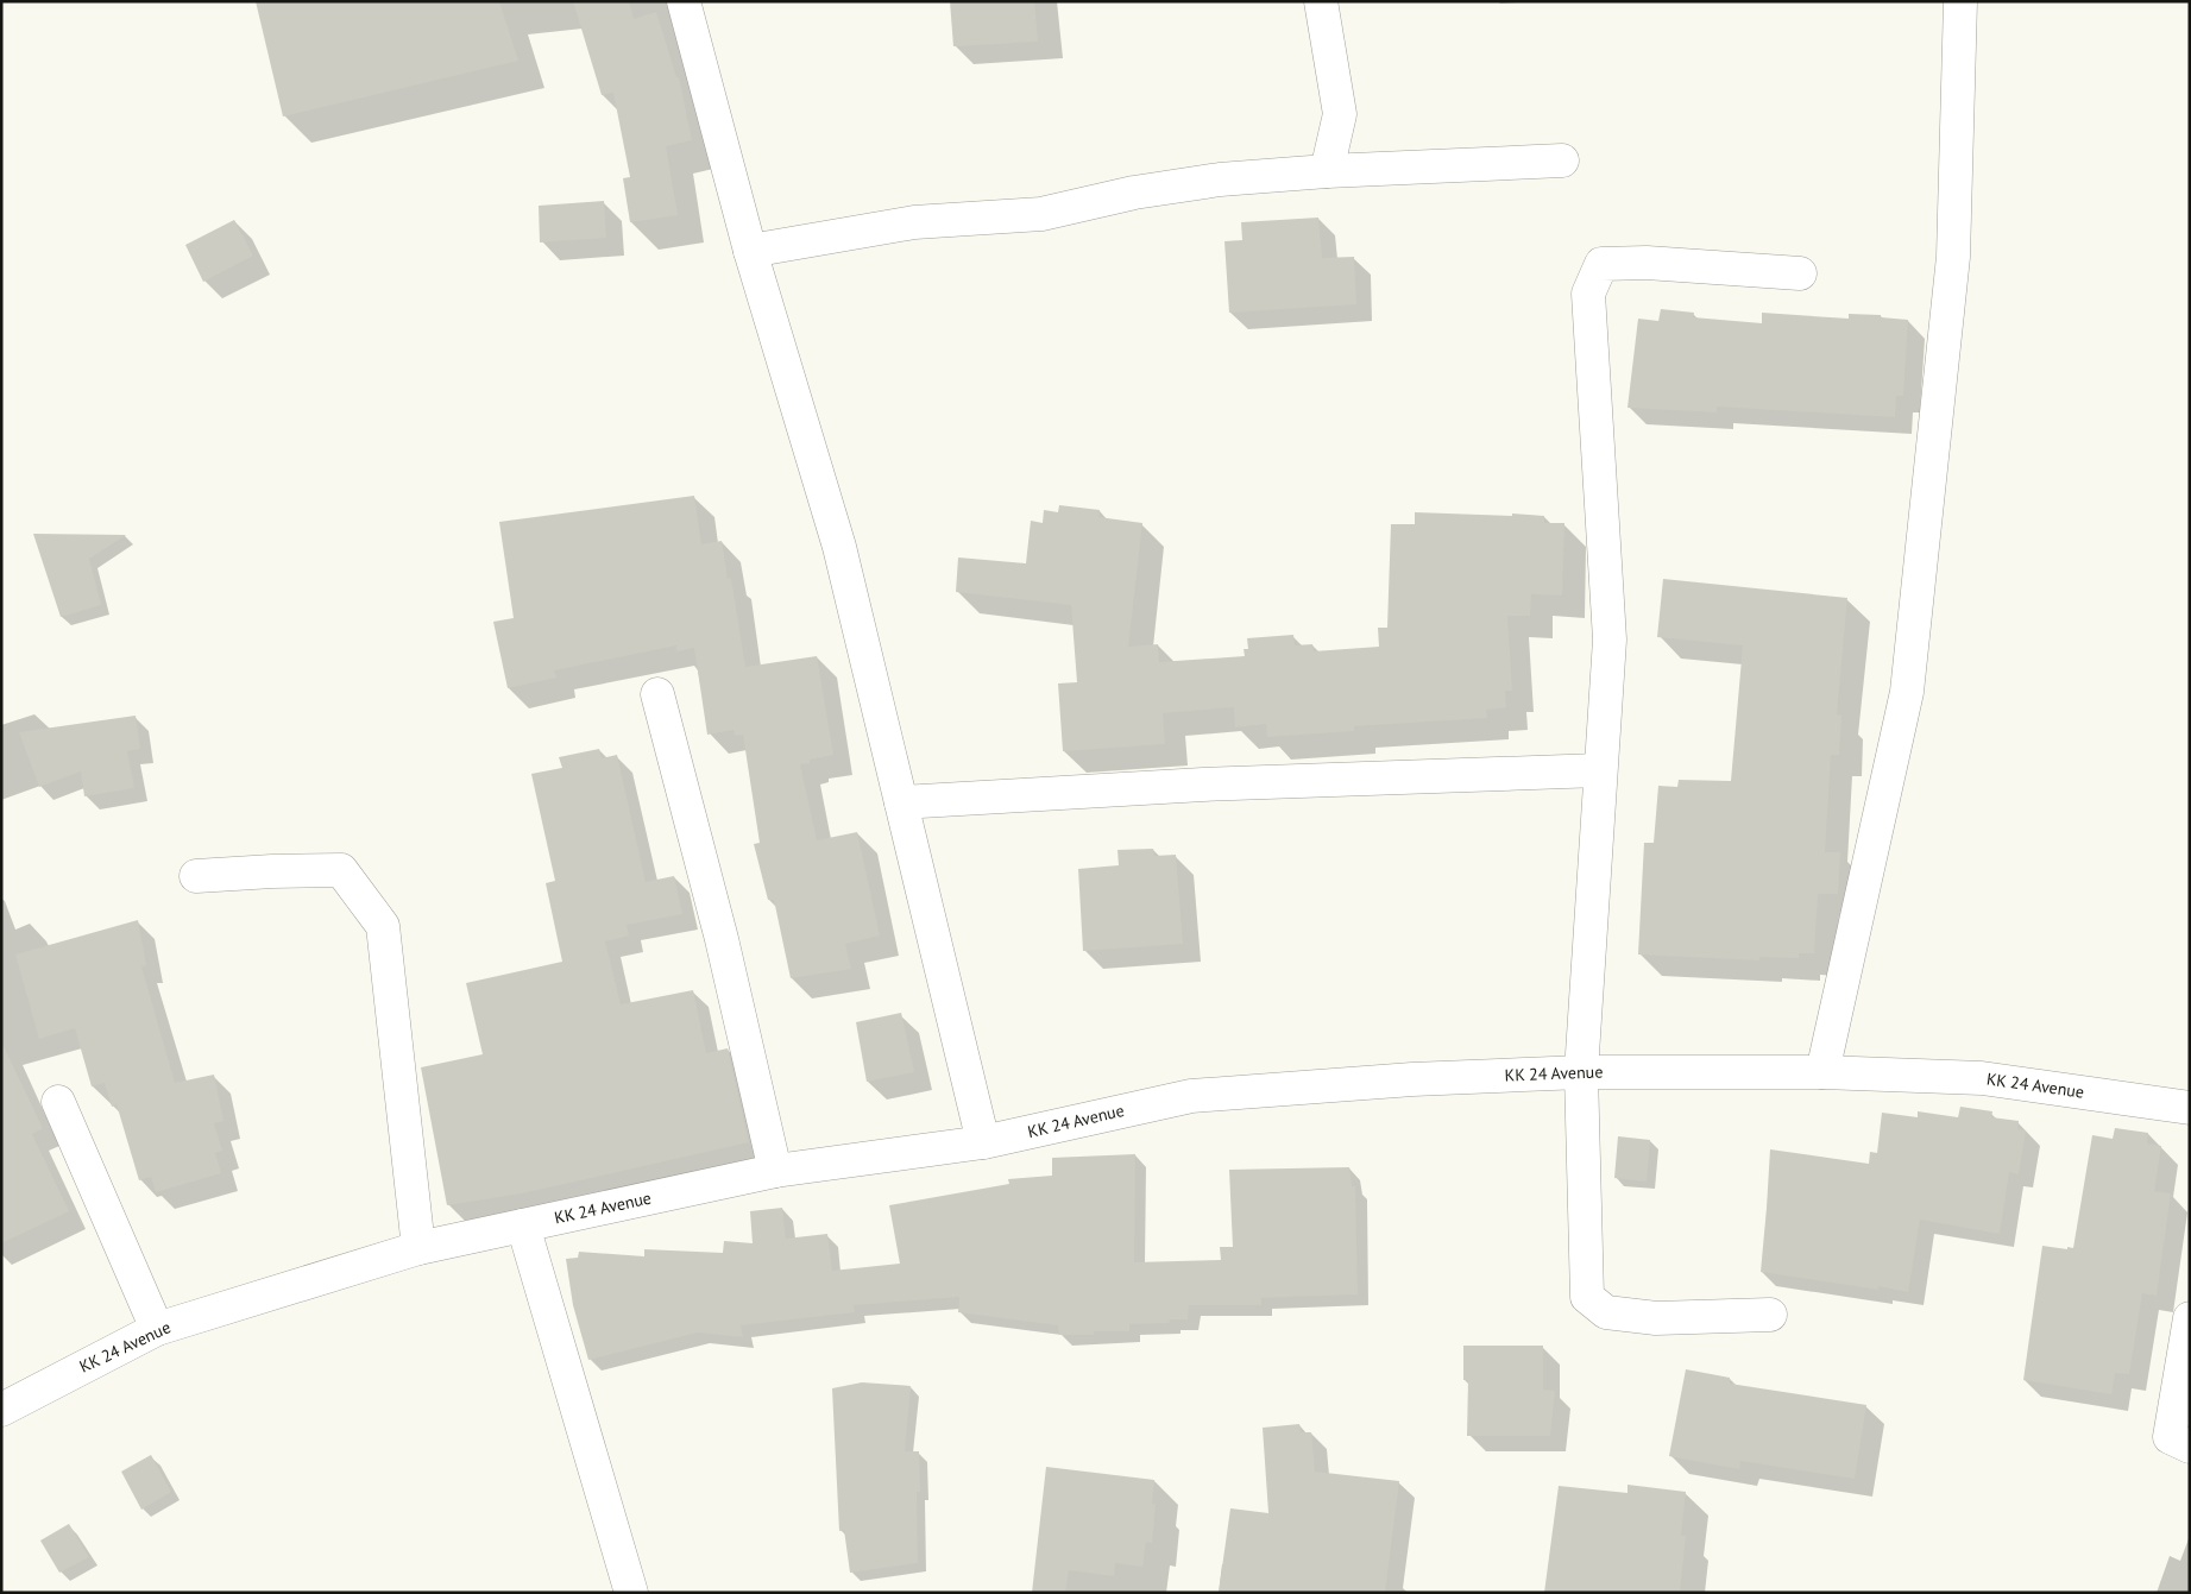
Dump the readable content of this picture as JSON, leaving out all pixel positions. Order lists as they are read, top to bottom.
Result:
{
  "streets": {
    "street": ["KK 24 Avenue"]
  }
}
